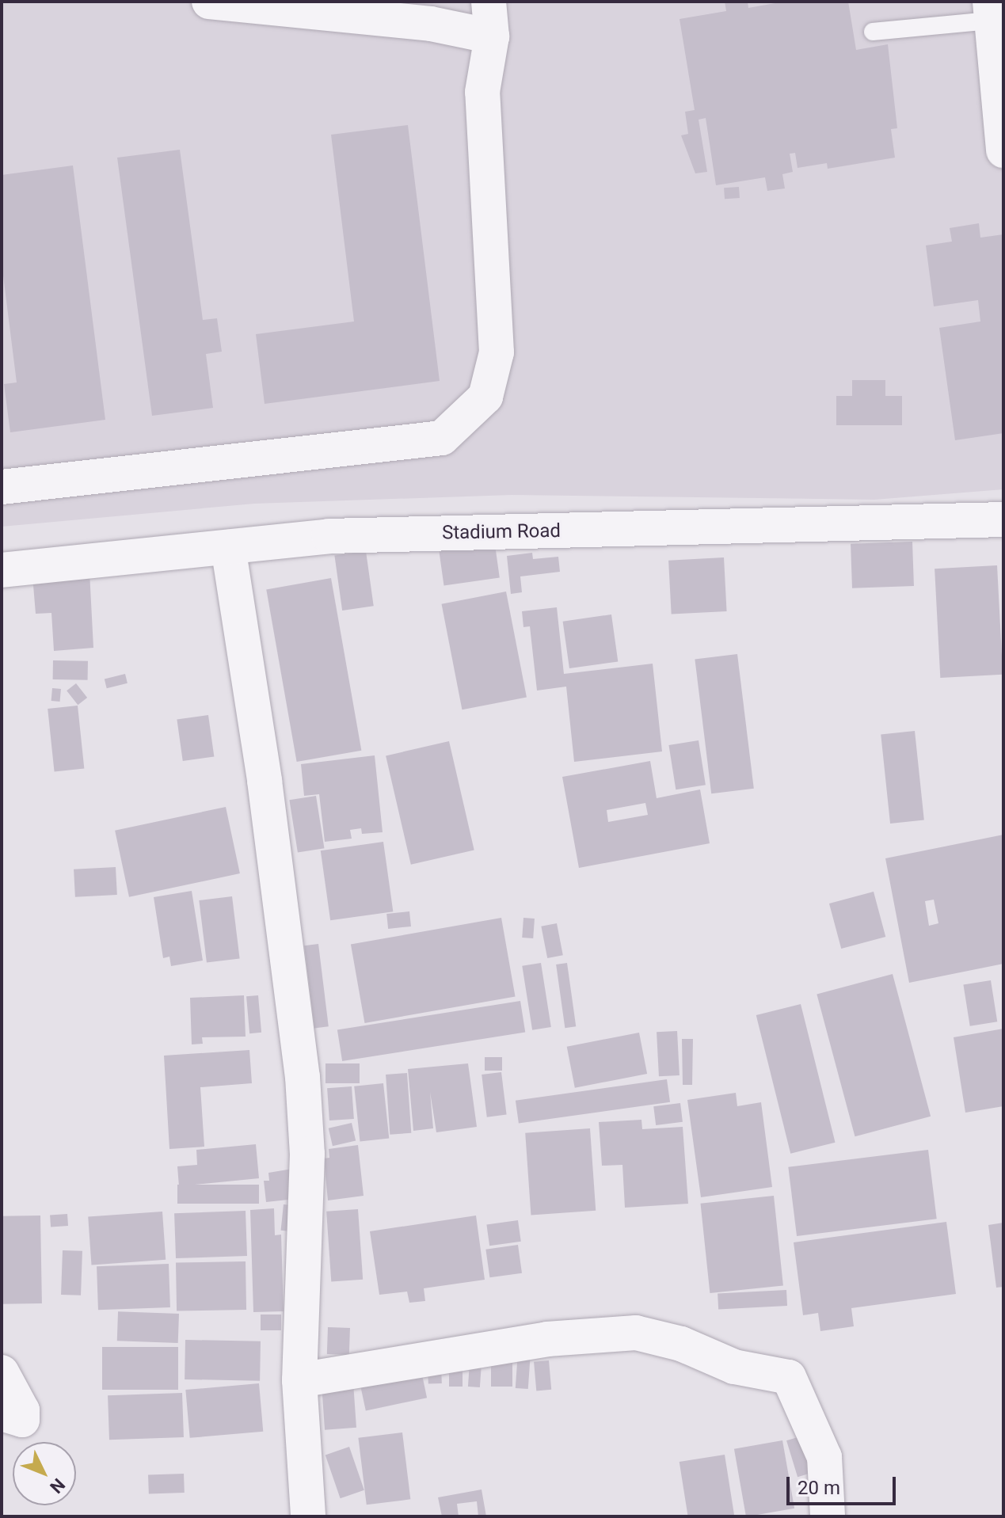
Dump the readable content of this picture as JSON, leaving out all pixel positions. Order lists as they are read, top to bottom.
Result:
{
  "streets": {
    "street": ["Stadium Road"]
  },
  "scale_bar": "20 m",
  "north": "bottom right"
}
